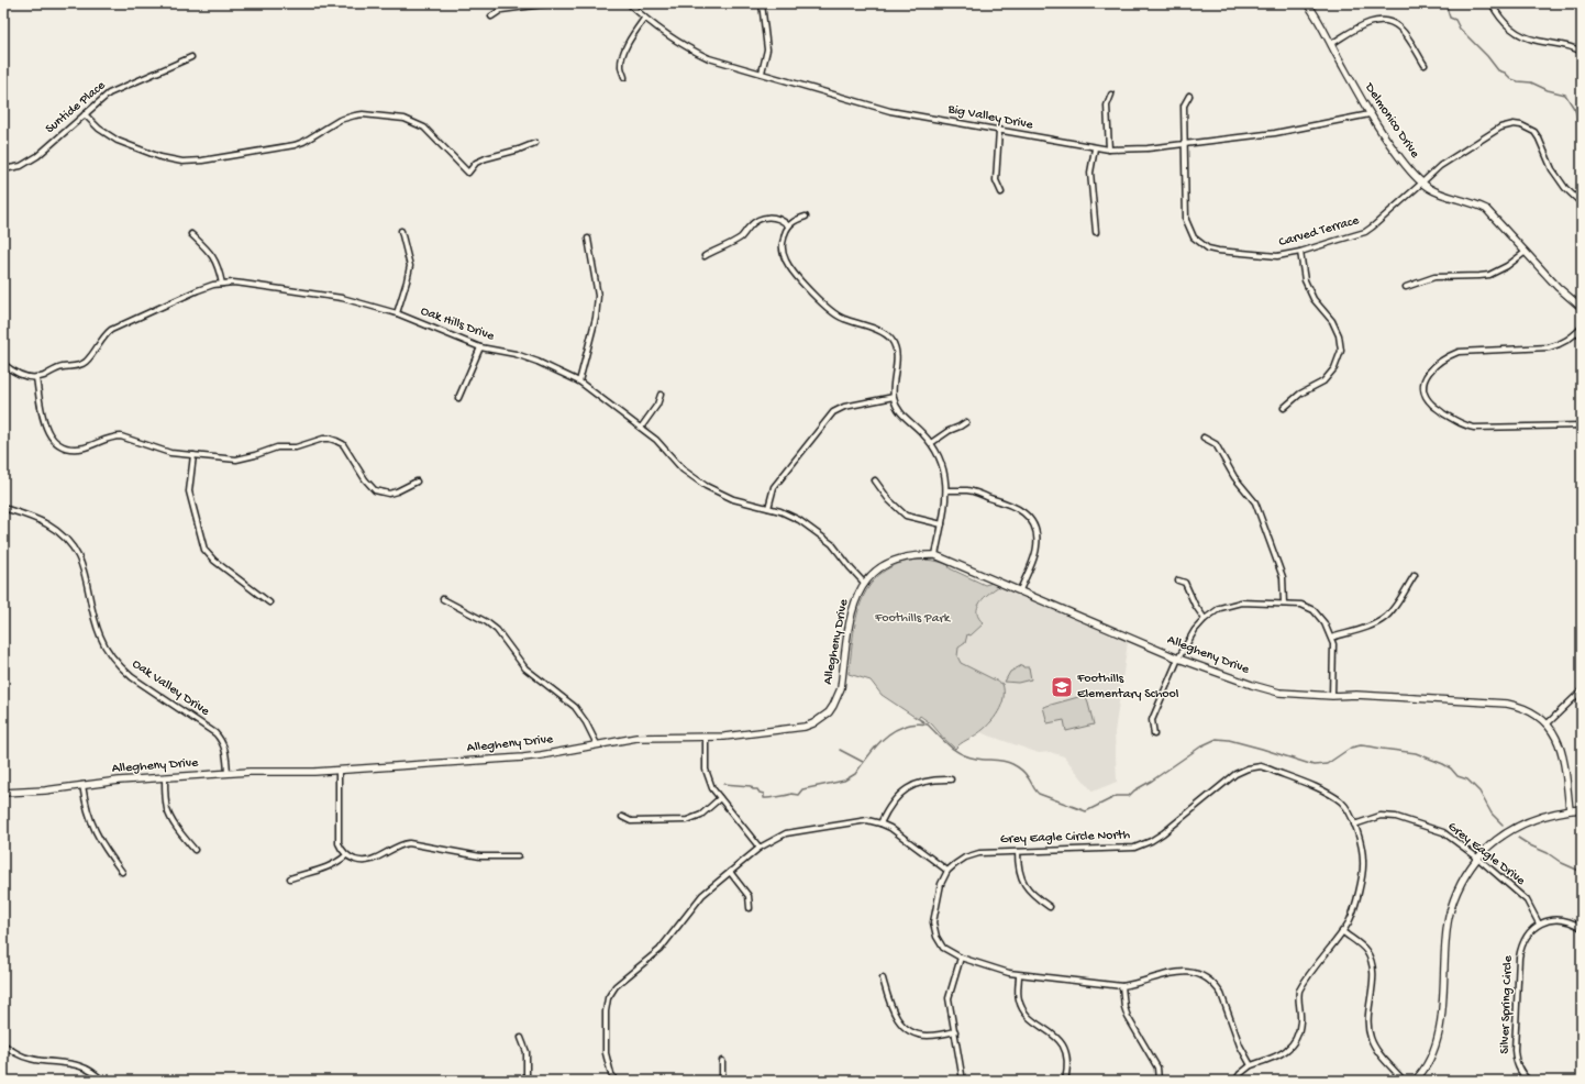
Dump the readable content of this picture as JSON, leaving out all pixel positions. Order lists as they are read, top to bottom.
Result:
{
  "streets": {
    "street": [
      "Suntide Place",
      "Big Valley Drive",
      "Delmonico Drive",
      "Carved Terrace",
      "Oak Hills Drive",
      "Allegheny Drive",
      "Oak Valley Drive",
      "Grey Eagle Circle North",
      "Grey Eagle Drive",
      "Silver Spring Circle"
    ]
  },
  "crossings": [
    ["Big Valley Drive", "Delmonico Drive"],
    ["Big Valley Drive", "Carved Terrace"],
    ["Delmonico Drive", "Carved Terrace"],
    ["Oak Hills Drive", "Allegheny Drive"],
    ["Allegheny Drive", "Oak Valley Drive"],
    ["Grey Eagle Circle North", "Grey Eagle Drive"],
    ["Grey Eagle Drive", "Silver Spring Circle"]
  ],
  "parks": ["Foothills Park"],
  "places": {
    "school or university": ["Foothills Elementary School"]
  }
}
